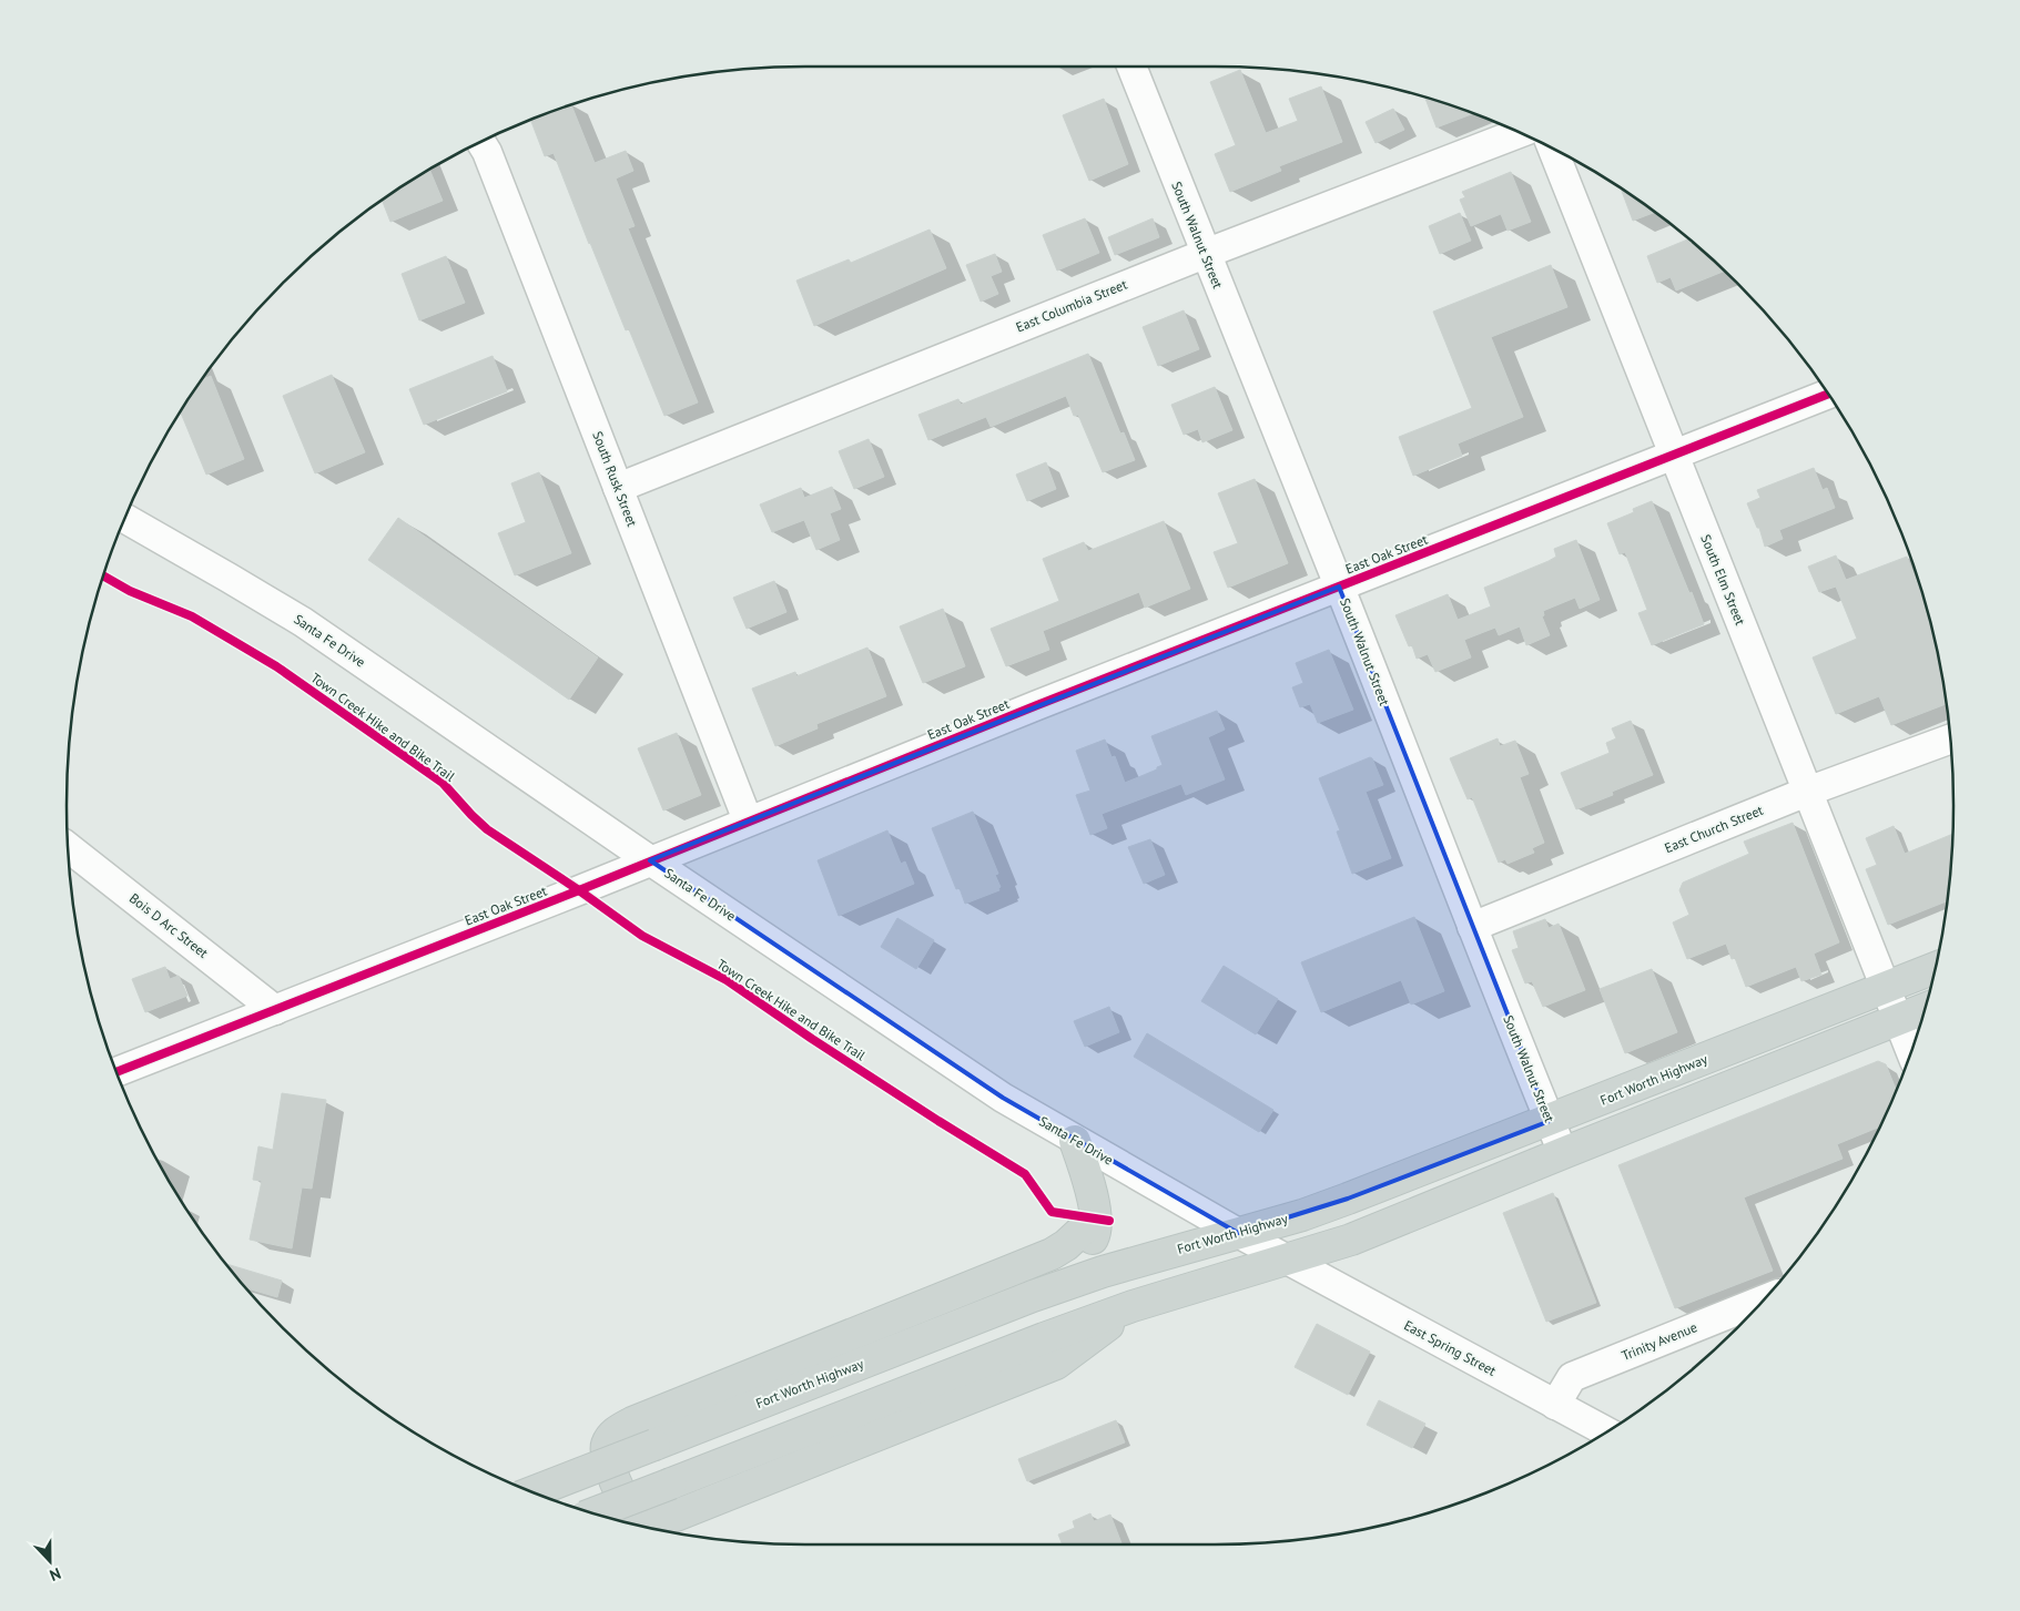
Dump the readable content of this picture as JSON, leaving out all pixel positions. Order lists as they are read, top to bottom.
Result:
{
  "streets": {
    "main road": ["Fort Worth Highway"],
    "street": [
      "South Walnut Street",
      "East Columbia Street",
      "South Rusk Street",
      "East Oak Street",
      "South Elm Street",
      "Santa Fe Drive",
      "East Church Street",
      "Bois D Arc Street",
      "Trinity Avenue",
      "East Spring Street"
    ],
    "cycle path": ["Town Creek Hike and Bike Trail"]
  },
  "crossings": [
    ["South Walnut Street", "East Columbia Street"],
    ["South Walnut Street", "East Oak Street"],
    ["South Walnut Street", "East Church Street"],
    ["South Walnut Street", "Fort Worth Highway"],
    ["East Columbia Street", "South Rusk Street"],
    ["South Rusk Street", "East Oak Street"],
    ["East Oak Street", "South Elm Street"],
    ["East Oak Street", "Santa Fe Drive"],
    ["East Oak Street", "Bois D Arc Street"],
    ["South Elm Street", "East Church Street"],
    ["South Elm Street", "Fort Worth Highway"],
    ["Santa Fe Drive", "Fort Worth Highway"],
    ["Santa Fe Drive", "East Spring Street"],
    ["Trinity Avenue", "East Spring Street"]
  ],
  "north": "bottom"
}
